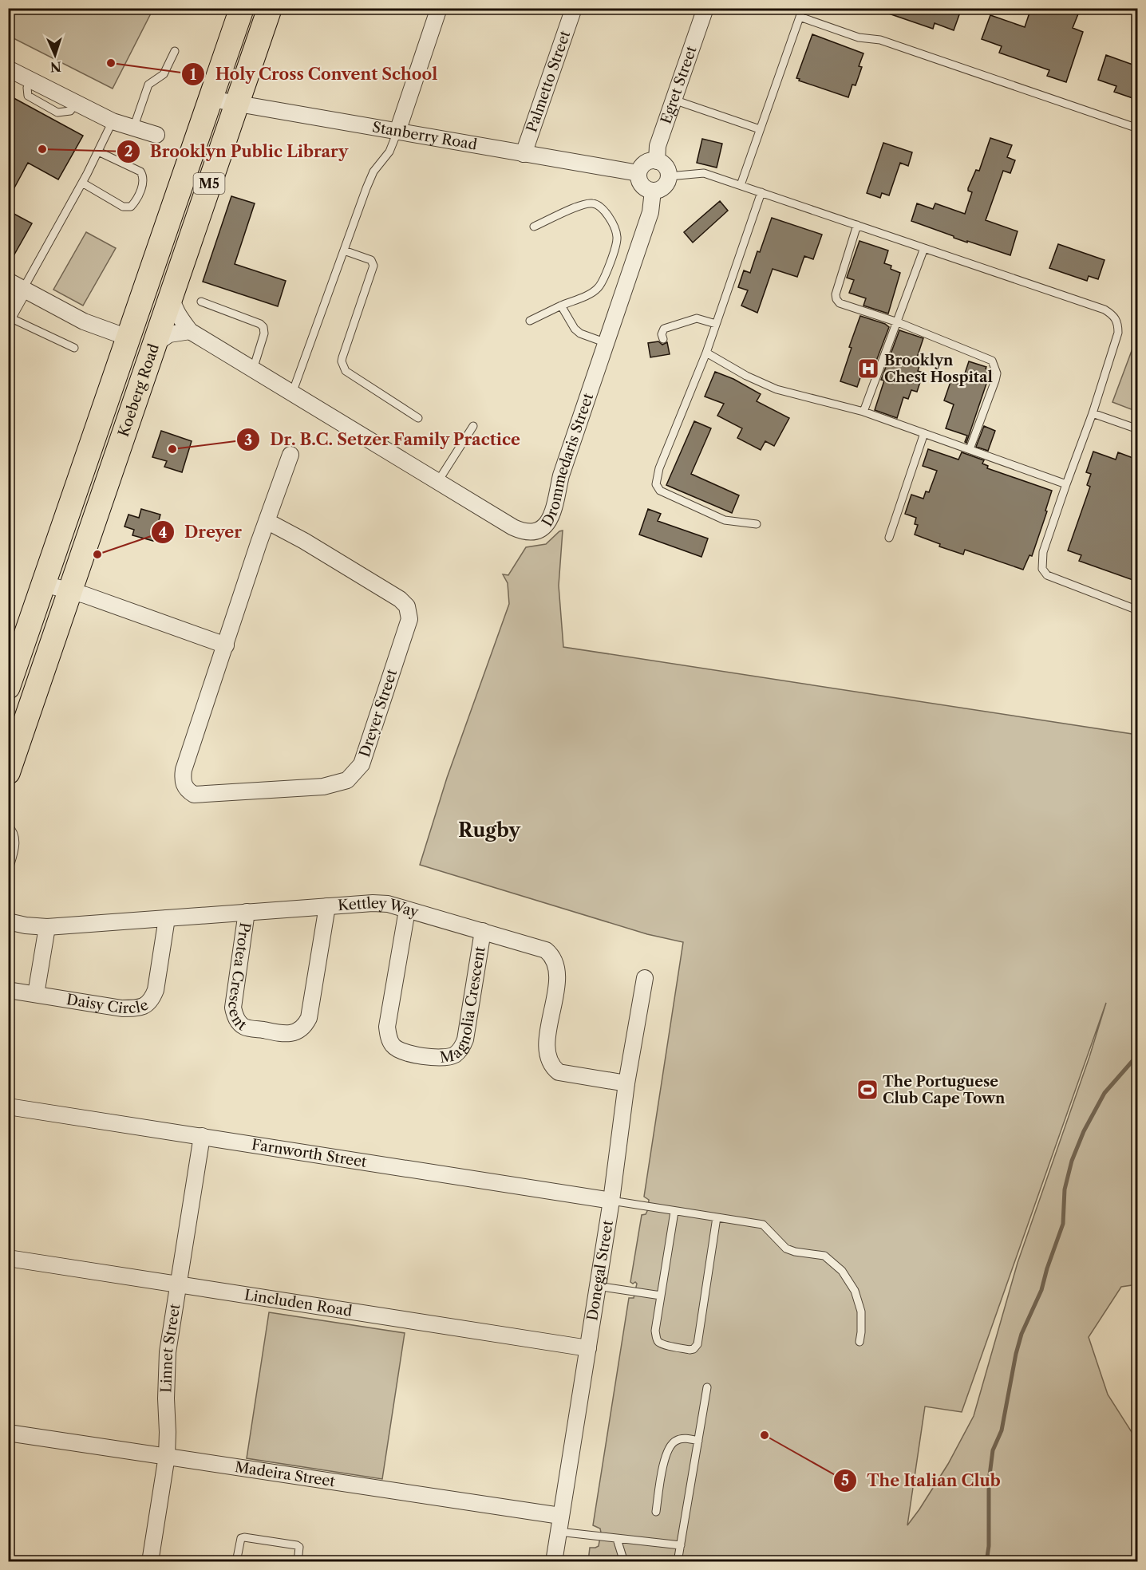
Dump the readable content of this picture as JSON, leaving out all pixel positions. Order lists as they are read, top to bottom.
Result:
{
  "streets": {
    "main road": ["M5", "Koeberg Road"],
    "street": [
      "Palmetto Street",
      "Egret Street",
      "Stanberry Road",
      "Drommedaris Street",
      "Dreyer Street",
      "Kettley Way",
      "Protea Crescent",
      "Daisy Circle",
      "Magnolia Crescent",
      "Farnworth Street",
      "Donegal Street",
      "Lincluden Road",
      "Linnet Street",
      "Madeira Street"
    ]
  },
  "crossings": [
    ["Palmetto Street", "Stanberry Road"],
    ["Egret Street", "Stanberry Road"],
    ["Egret Street", "Drommedaris Street"],
    ["Stanberry Road", "Koeberg Road"],
    ["Stanberry Road", "Drommedaris Street"],
    ["Koeberg Road", "Drommedaris Street"],
    ["Kettley Way", "Protea Crescent"],
    ["Kettley Way", "Daisy Circle"],
    ["Kettley Way", "Magnolia Crescent"],
    ["Kettley Way", "Donegal Street"],
    ["Farnworth Street", "Donegal Street"],
    ["Farnworth Street", "Linnet Street"],
    ["Donegal Street", "Lincluden Road"],
    ["Donegal Street", "Madeira Street"],
    ["Lincluden Road", "Linnet Street"],
    ["Linnet Street", "Madeira Street"]
  ],
  "districts": ["Rugby"],
  "places": {
    "other": [
      "Holy Cross Convent School",
      "Brooklyn Public Library",
      "Dr. B.C. Setzer Family Practice",
      "Dreyer",
      "The Italian Club"
    ],
    "hospital": ["Brooklyn Chest Hospital"],
    "sports": ["The Portuguese Club Cape Town"]
  },
  "north": "bottom"
}
